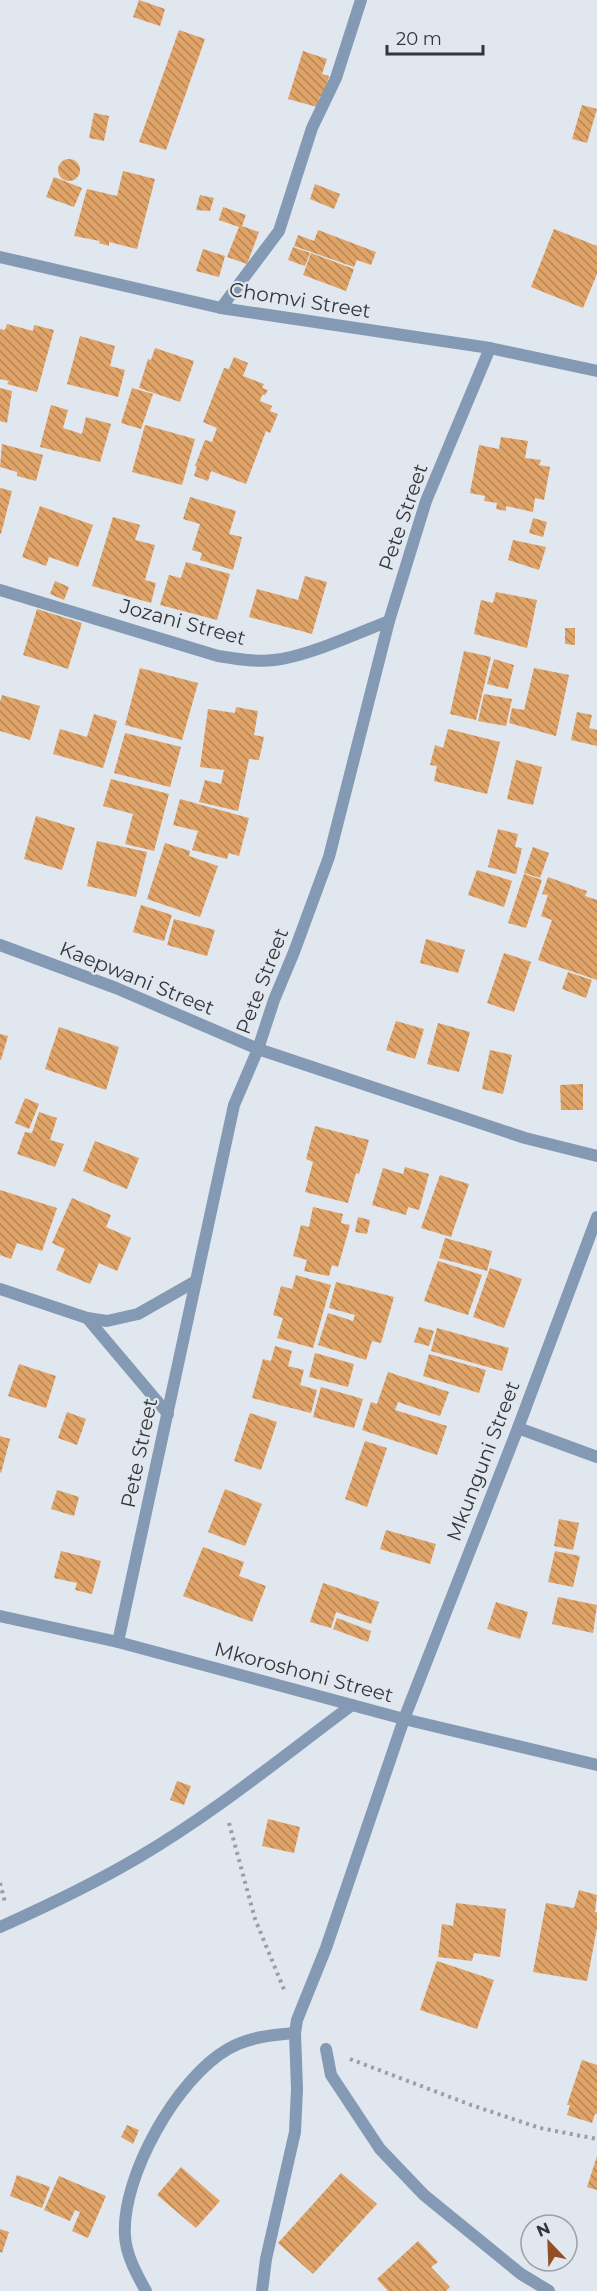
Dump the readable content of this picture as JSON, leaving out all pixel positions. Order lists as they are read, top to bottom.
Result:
{
  "streets": {
    "street": [
      "Chomvi Street",
      "Pete Street",
      "Jozani Street",
      "Kaepwani Street",
      "Mkunguni Street",
      "Mkoroshoni Street"
    ]
  },
  "crossings": [
    ["Chomvi Street", "Pete Street"],
    ["Pete Street", "Jozani Street"],
    ["Pete Street", "Kaepwani Street"],
    ["Pete Street", "Mkoroshoni Street"],
    ["Mkunguni Street", "Mkoroshoni Street"]
  ],
  "scale_bar": "20 m",
  "north": "top left"
}
